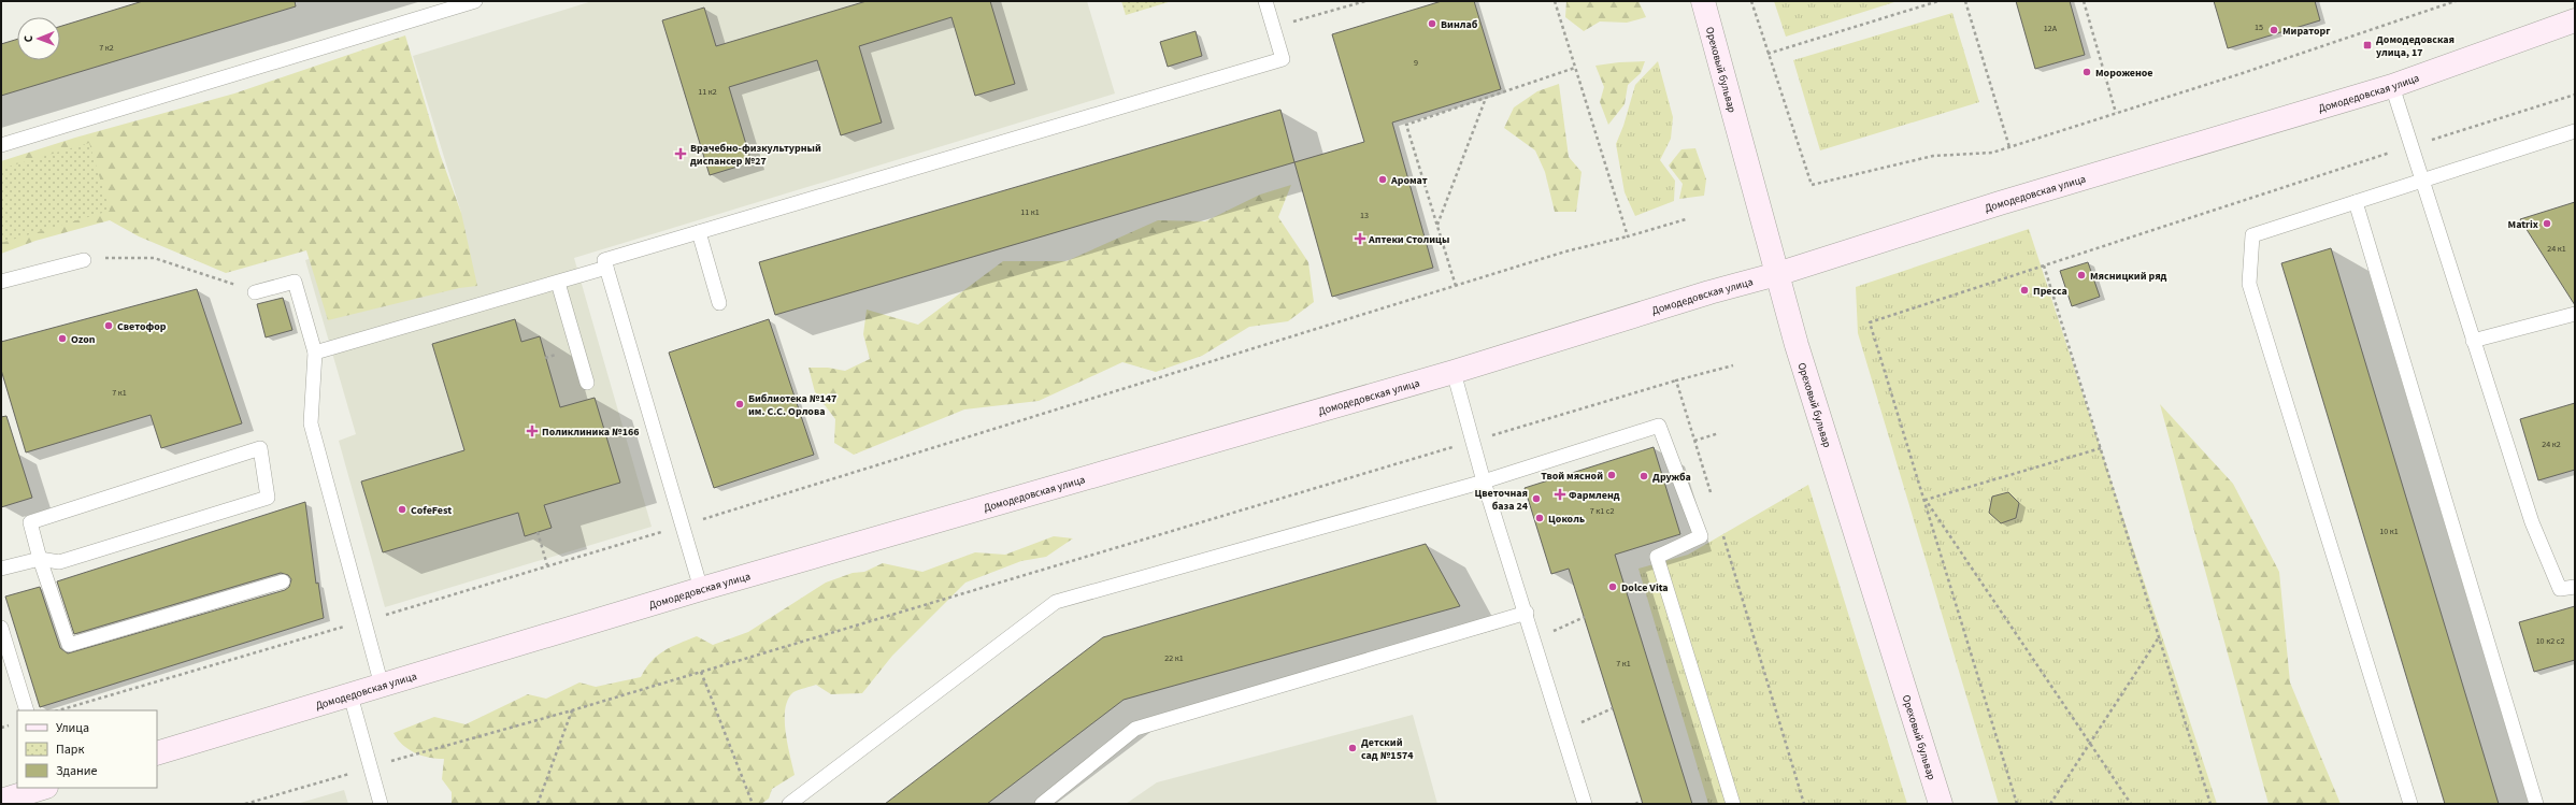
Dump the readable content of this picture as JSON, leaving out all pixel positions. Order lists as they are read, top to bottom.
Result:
{
  "streets": {
    "street": ["Ореховый бульвар", "Домодедовская улица"]
  },
  "crossings": [
    ["Ореховый бульвар", "Домодедовская улица"]
  ],
  "places": {
    "other": [
      "Винлаб",
      "Мираторг",
      "Мороженое",
      "Аромат",
      "Matrix",
      "Мясницкий ряд",
      "Пресса",
      "Светофор",
      "Ozon",
      "Библиотека №147 им. С.С. Орлова",
      "Твой мясной",
      "Дружба",
      "Цветочная база 24",
      "CofeFest",
      "Цоколь",
      "Dolce Vita",
      "Детский сад №1574"
    ],
    "transit": ["Домодедовская улица, 17"],
    "health": [
      "Врачебно-физкультурный диспансер №27",
      "Аптеки Столицы",
      "Поликлиника №166",
      "Фармленд"
    ]
  },
  "house_numbers": [
    "15",
    "12А",
    "7 к2",
    "9",
    "11 к2",
    "11 к1",
    "13",
    "24 к1",
    "7 к1",
    "24 к2",
    "7 к1 с2",
    "10 к1",
    "10 к2 с2",
    "22 к1",
    "7 к1"
  ],
  "legend": ["Улица", "Парк", "Здание"],
  "north": "left"
}
